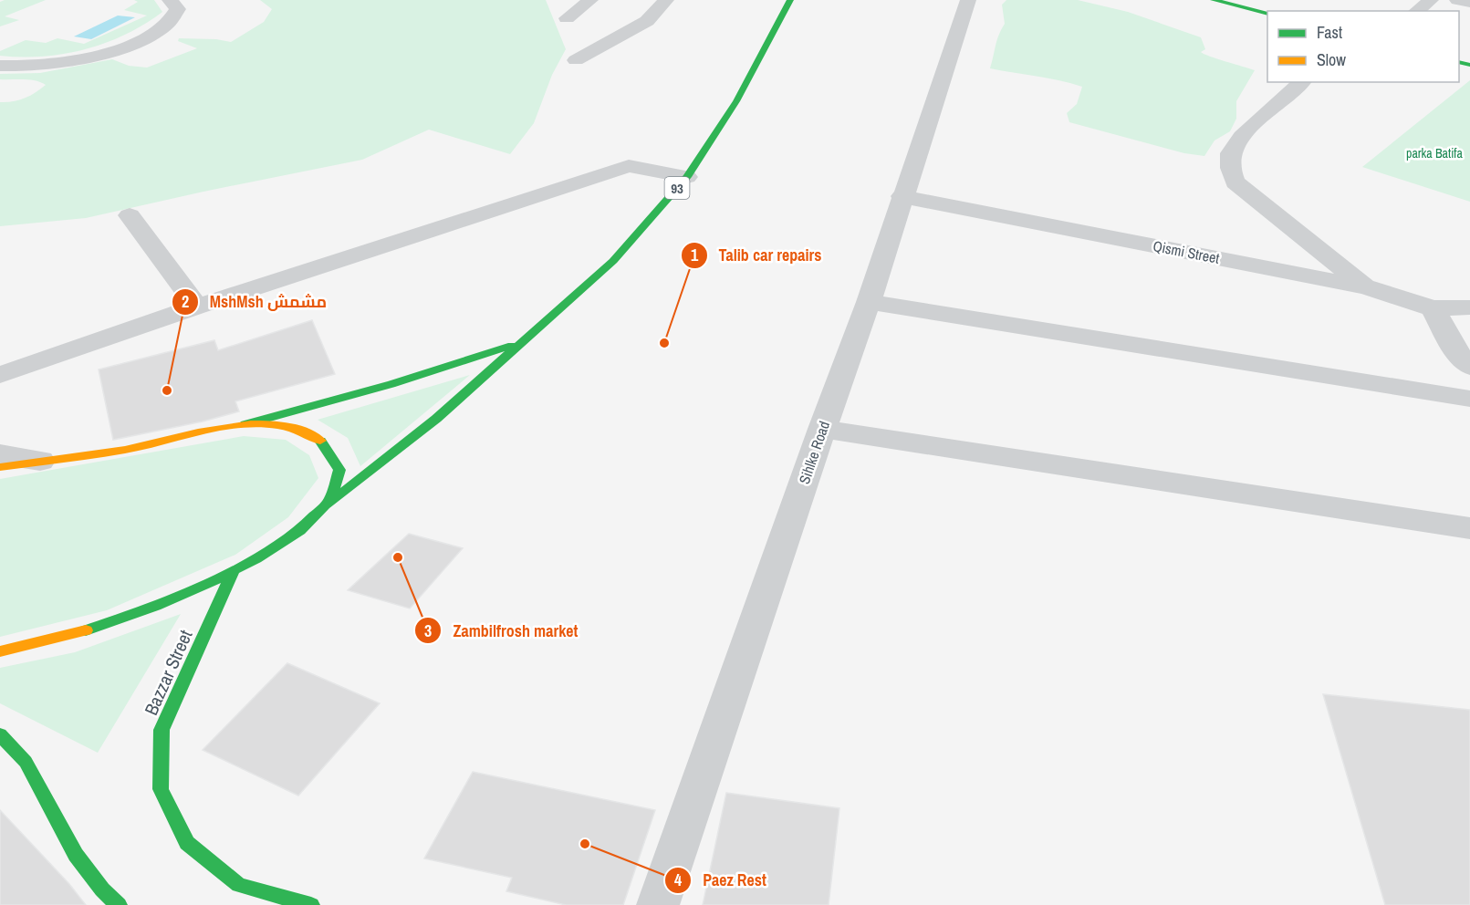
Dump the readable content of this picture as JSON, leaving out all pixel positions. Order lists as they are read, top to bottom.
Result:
{
  "streets": {
    "main road": ["93", "Bazzar Street"],
    "street": ["Qismi Street", "Sihlke Road"]
  },
  "crossings": [
    ["Qismi Street", "Sihlke Road"]
  ],
  "parks": ["parka Batifa"],
  "places": [
    "Talib car repairs",
    "MshMsh مشمش",
    "Zambilfrosh market",
    "Paez Rest"
  ],
  "legend": ["Fast", "Slow"]
}
